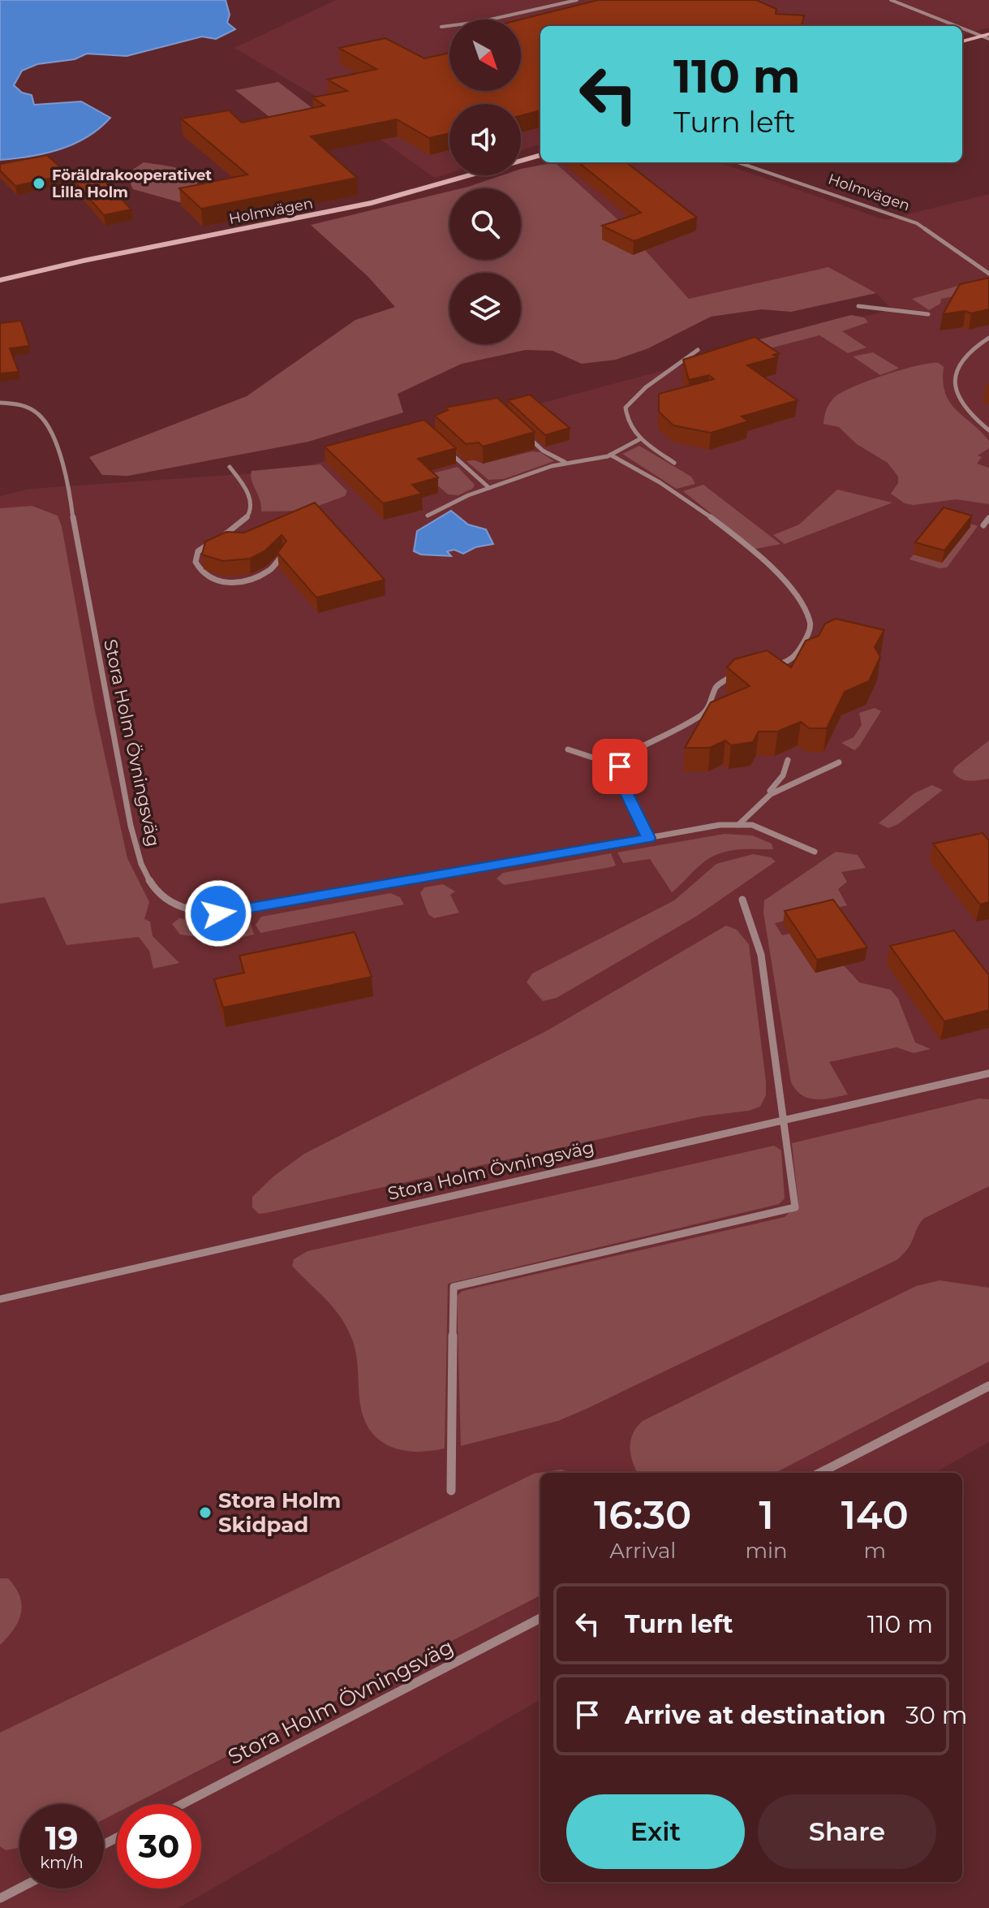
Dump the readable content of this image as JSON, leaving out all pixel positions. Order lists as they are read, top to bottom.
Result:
{
  "streets": {
    "street": ["Holmvägen", "Stora Holm Övningsväg"]
  },
  "places": ["Föräldrakooperativet Lilla Holm", "Stora Holm Skidpad"],
  "north": "bottom right",
  "page": {
    "turn": ["110 m", "Turn left"],
    "eta": [
      "16:30",
      "Arrival",
      "1",
      "min",
      "140",
      "m"
    ],
    "list": [
      {
        "name": "Turn left",
        "value": "110 m"
      },
      {
        "name": "Arrive at destination",
        "value": "30 m"
      }
    ],
    "buttons": ["Exit", "Share"],
    "speed": "19 km/h",
    "limit": "30"
  }
}
